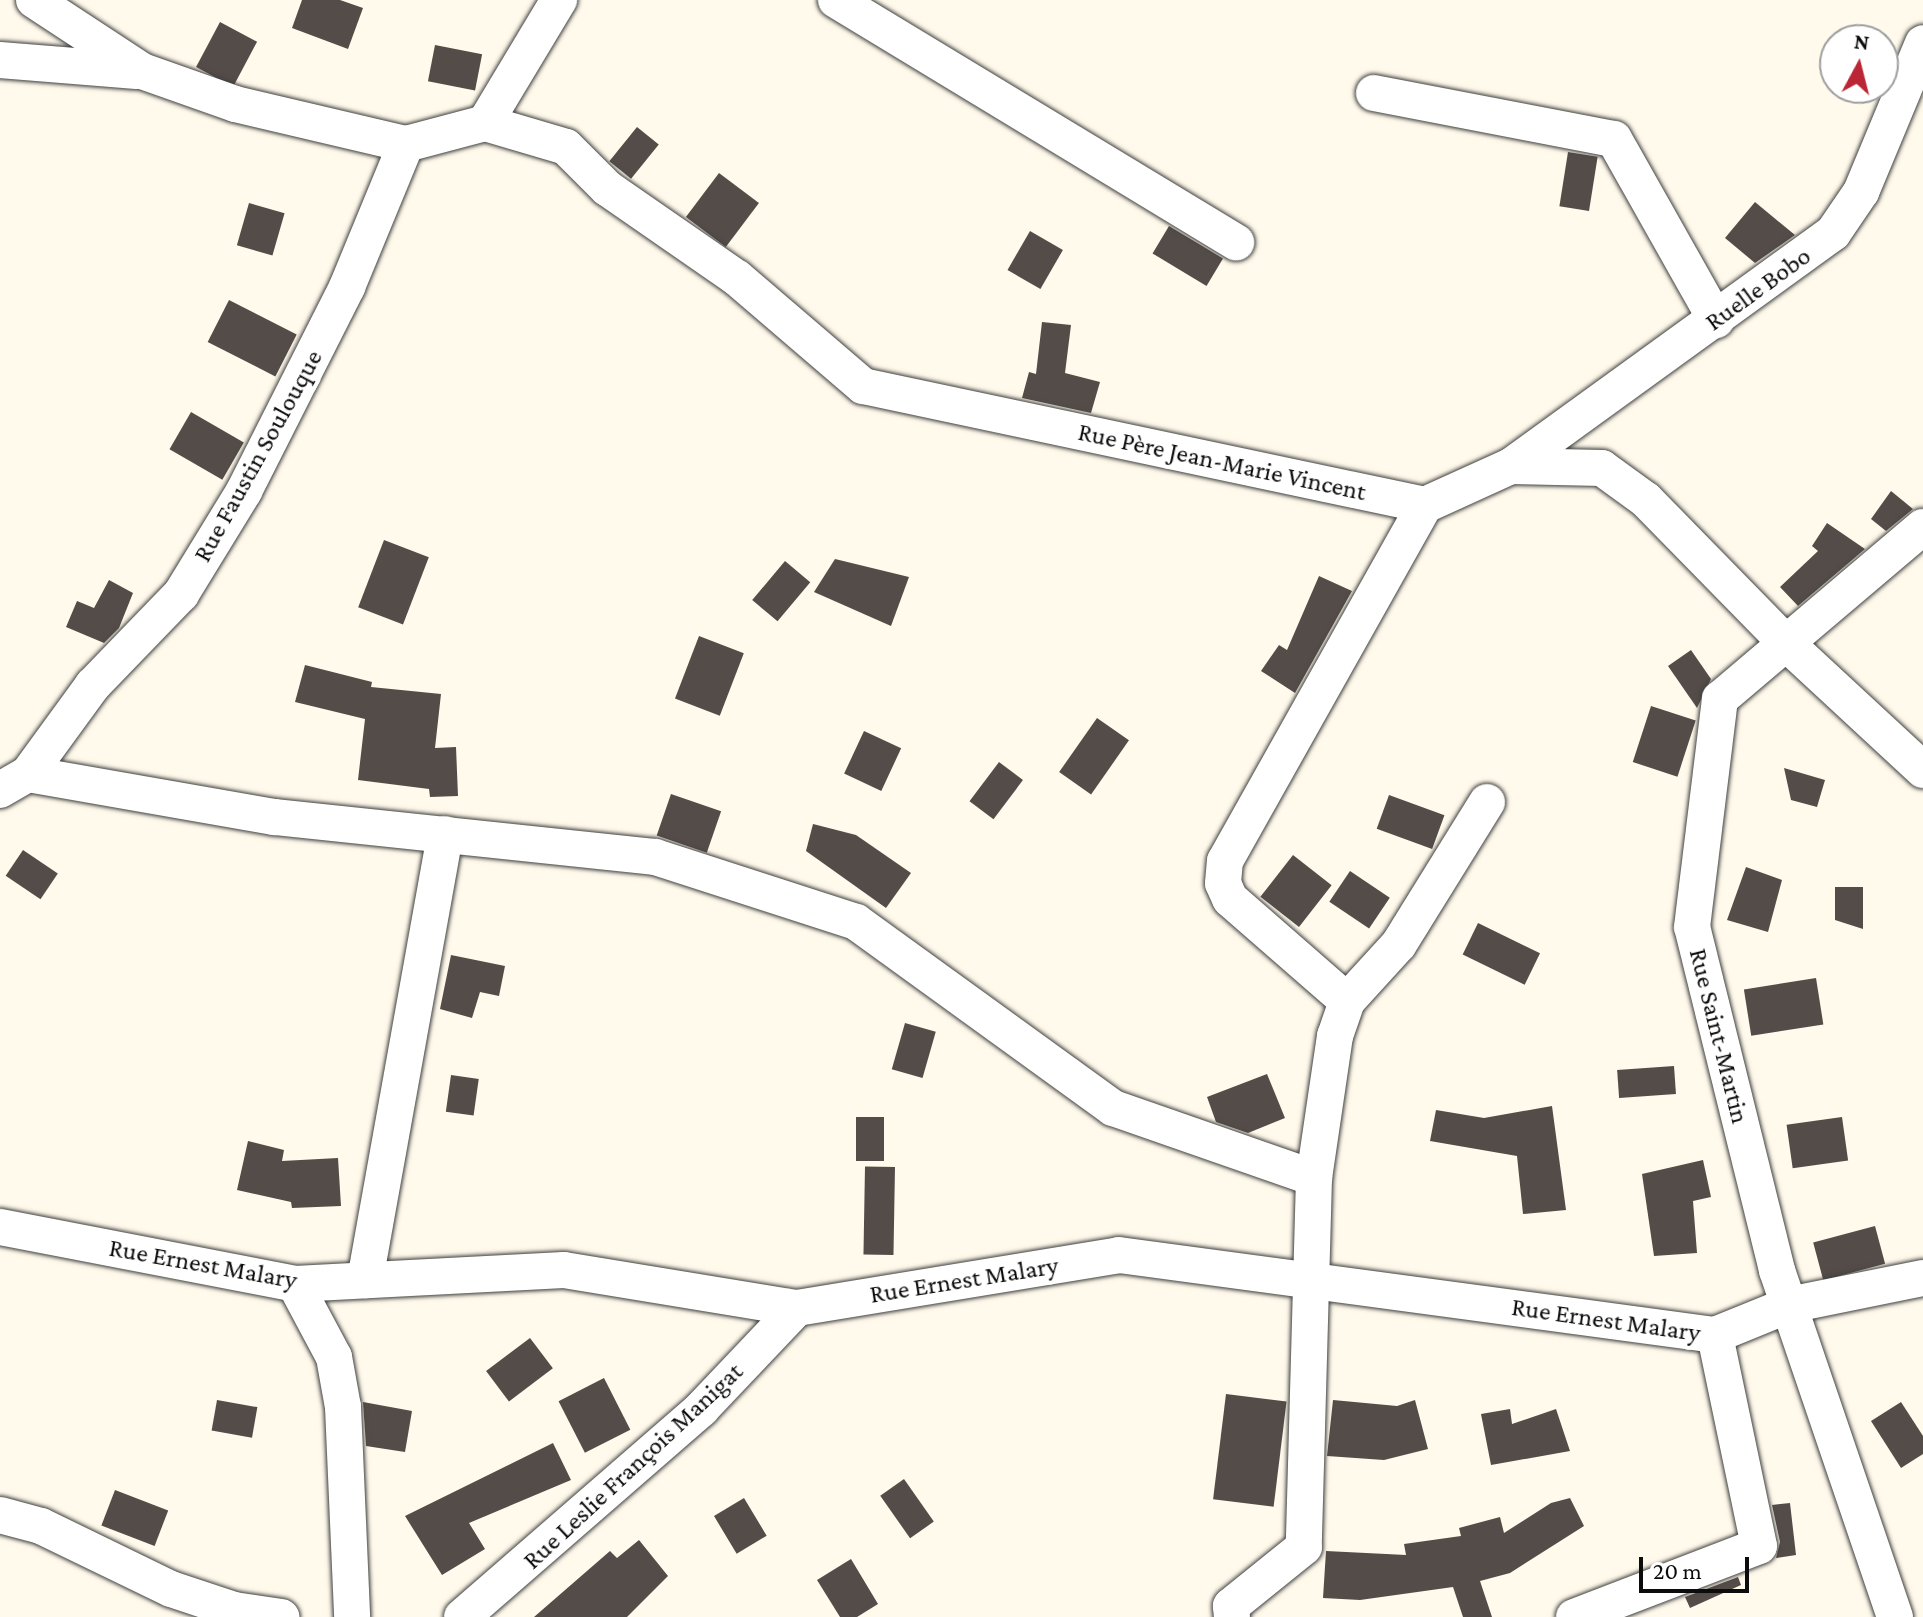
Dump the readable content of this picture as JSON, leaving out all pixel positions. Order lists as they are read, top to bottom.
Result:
{
  "streets": {
    "street": [
      "Ruelle Bobo",
      "Rue Faustin Soulouque",
      "Rue Père Jean-Marie Vincent",
      "Rue Saint-Martin",
      "Rue Ernest Malary",
      "Rue Leslie François Manigat"
    ]
  },
  "crossings": [
    ["Rue Saint-Martin", "Rue Ernest Malary"],
    ["Rue Ernest Malary", "Rue Leslie François Manigat"]
  ],
  "scale_bar": "20 m",
  "north": "top"
}
